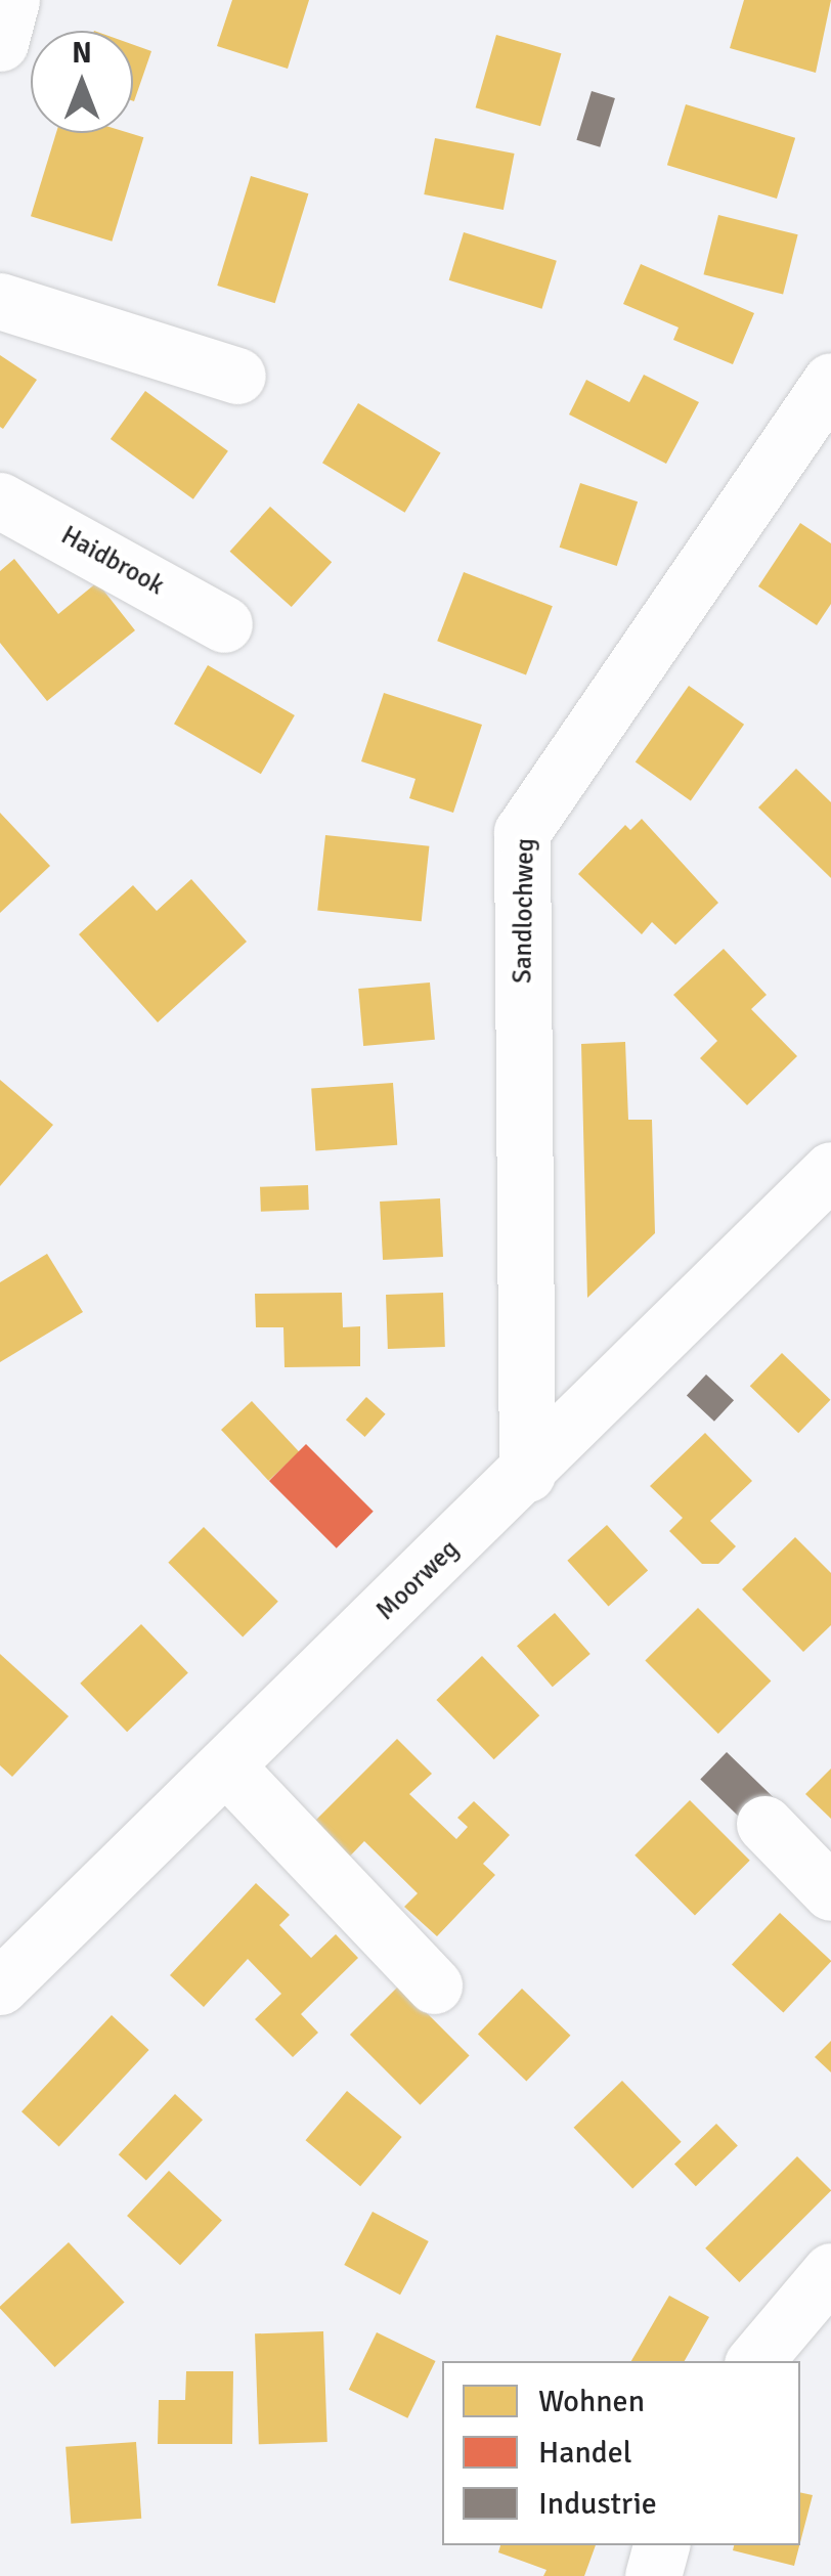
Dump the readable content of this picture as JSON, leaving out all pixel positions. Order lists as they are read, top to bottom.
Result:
{
  "streets": {
    "street": ["Haidbrook", "Sandlochweg", "Moorweg"]
  },
  "crossings": [
    ["Sandlochweg", "Moorweg"]
  ],
  "legend": ["Wohnen", "Handel", "Industrie"],
  "north": "top"
}
